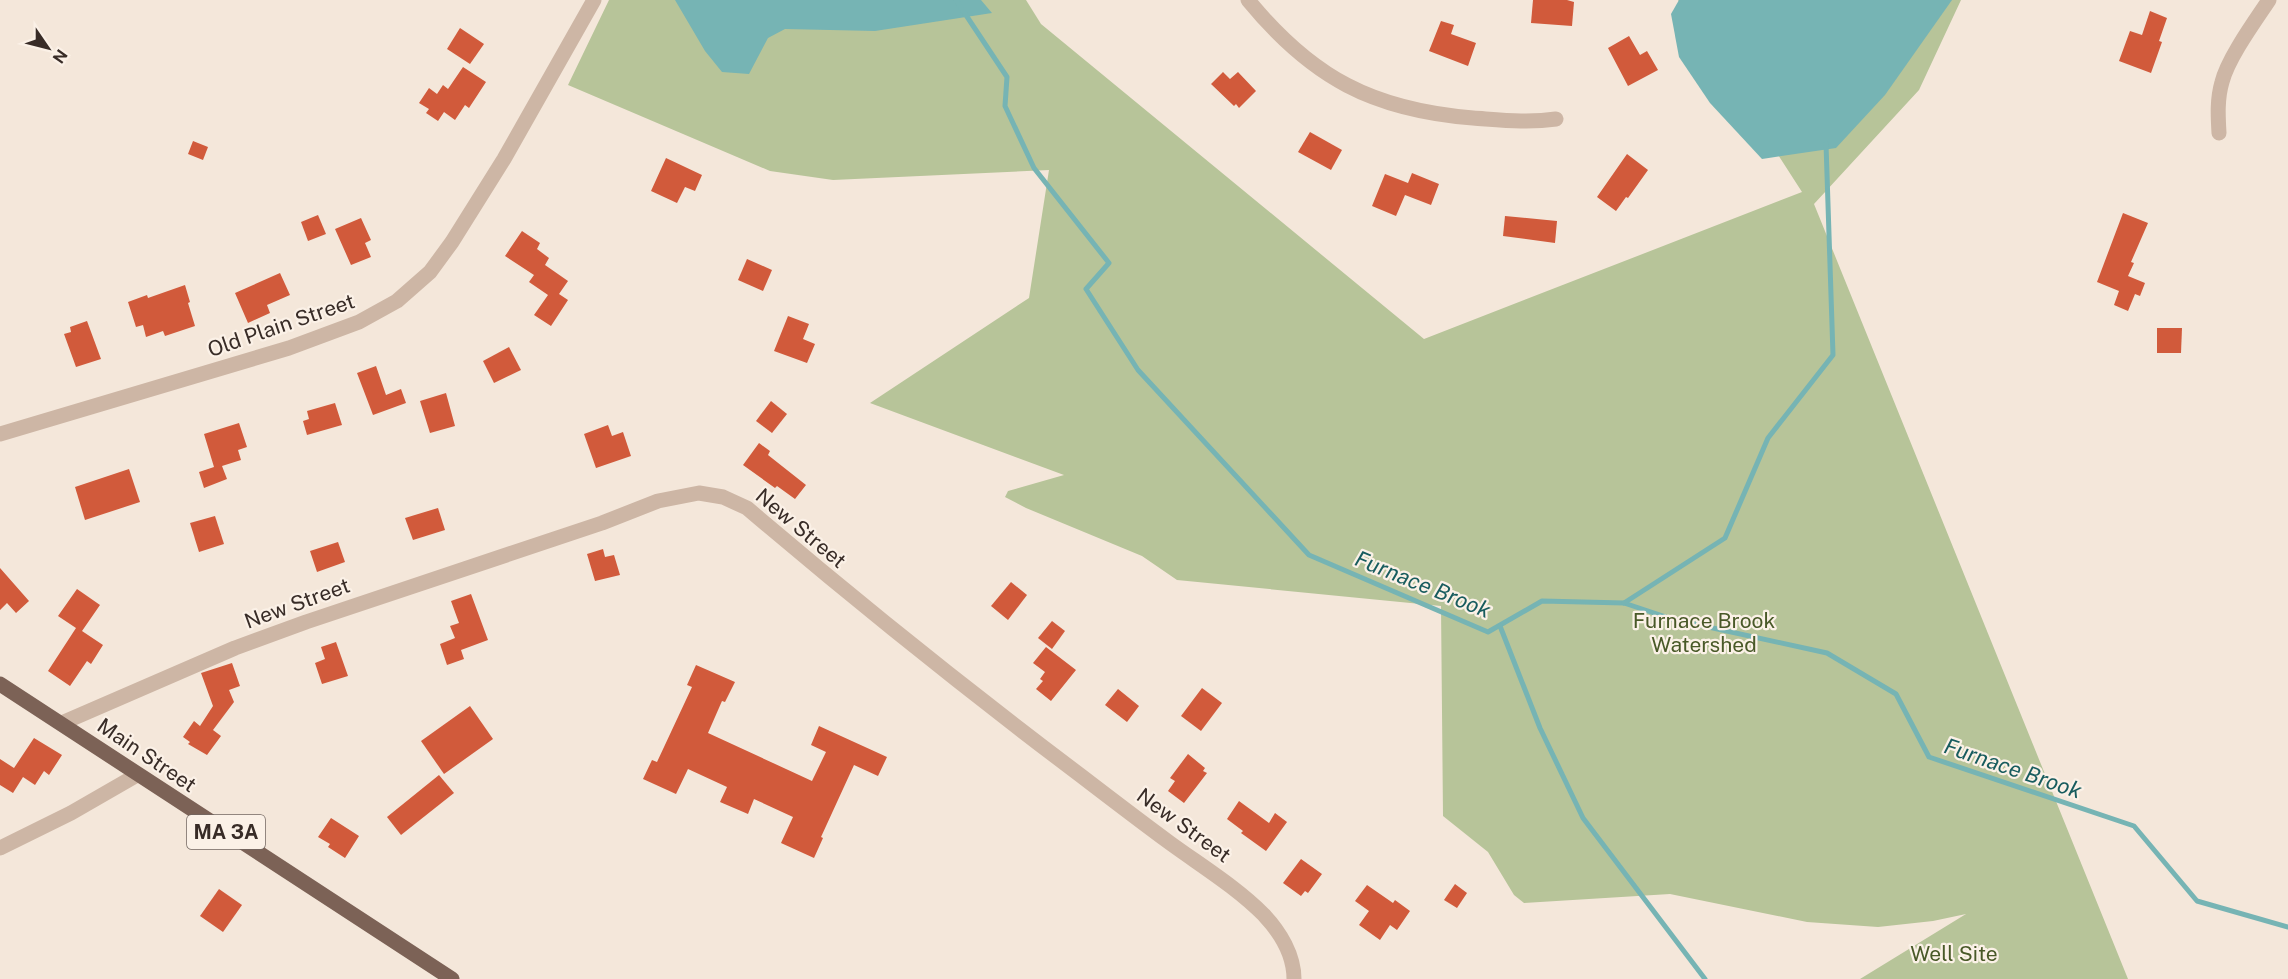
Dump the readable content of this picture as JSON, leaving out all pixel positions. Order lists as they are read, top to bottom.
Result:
{
  "streets": {
    "main road": ["Main Street", "MA 3A"],
    "street": ["Old Plain Street", "New Street"]
  },
  "crossings": [
    ["New Street", "Main Street"]
  ],
  "water": ["Furnace Brook"],
  "parks": ["Furnace Brook Watershed", "Well Site"],
  "north": "bottom right"
}
